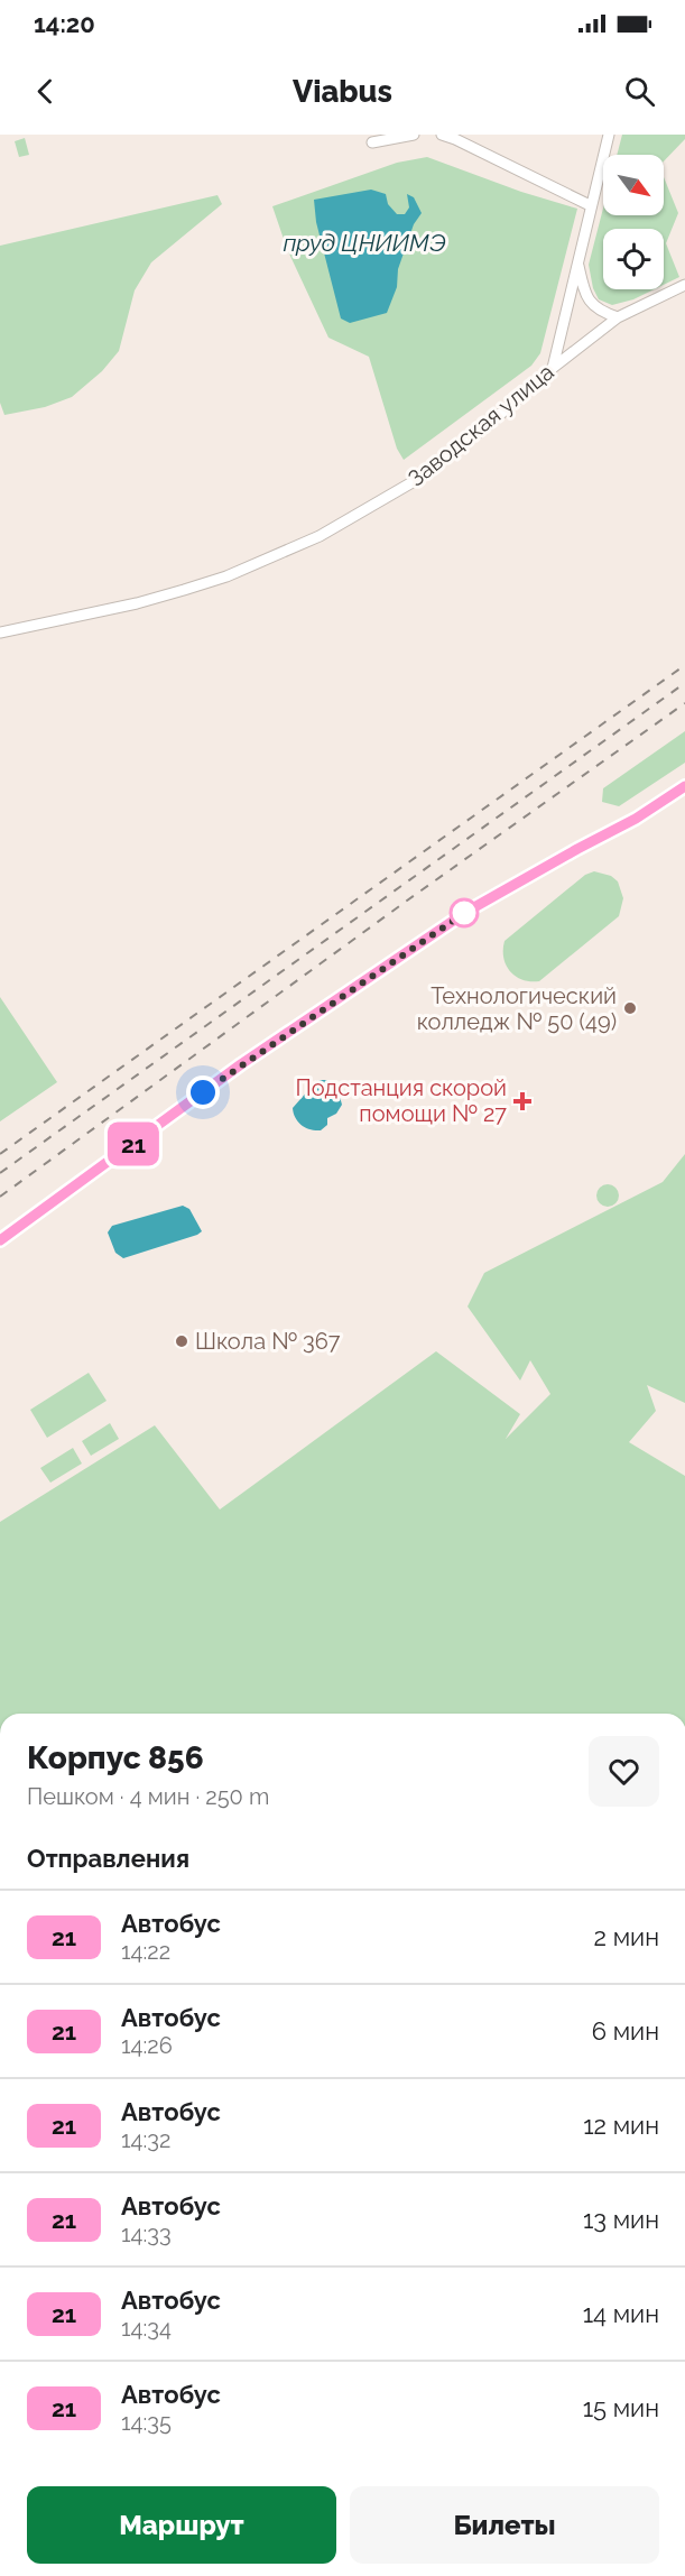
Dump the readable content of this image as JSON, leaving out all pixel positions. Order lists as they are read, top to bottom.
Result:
{
  "streets": {
    "street": ["Заводская улица"]
  },
  "water": ["пруд ЦНИИМЭ"],
  "places": {
    "other": ["Технологический колледж № 50 (49)", "Школа № 367"],
    "health": ["Подстанция скорой помощи № 27"]
  },
  "lines": ["bus line 21"],
  "north": "bottom right",
  "page": {
    "status": "14:20",
    "header": "Viabus",
    "on_map": "21",
    "heading": [
      ["Корпус 856", "Пешком · 4 мин · 250 m"],
      "Отправления"
    ],
    "list": [
      {
        "mark": "21",
        "name": "Автобус",
        "note": "14:22",
        "value": "2 мин"
      },
      {
        "mark": "21",
        "name": "Автобус",
        "note": "14:26",
        "value": "6 мин"
      },
      {
        "mark": "21",
        "name": "Автобус",
        "note": "14:32",
        "value": "12 мин"
      },
      {
        "mark": "21",
        "name": "Автобус",
        "note": "14:33",
        "value": "13 мин"
      },
      {
        "mark": "21",
        "name": "Автобус",
        "note": "14:34",
        "value": "14 мин"
      },
      {
        "mark": "21",
        "name": "Автобус",
        "note": "14:35",
        "value": "15 мин"
      }
    ],
    "buttons": ["Маршрут", "Билеты"]
  }
}
